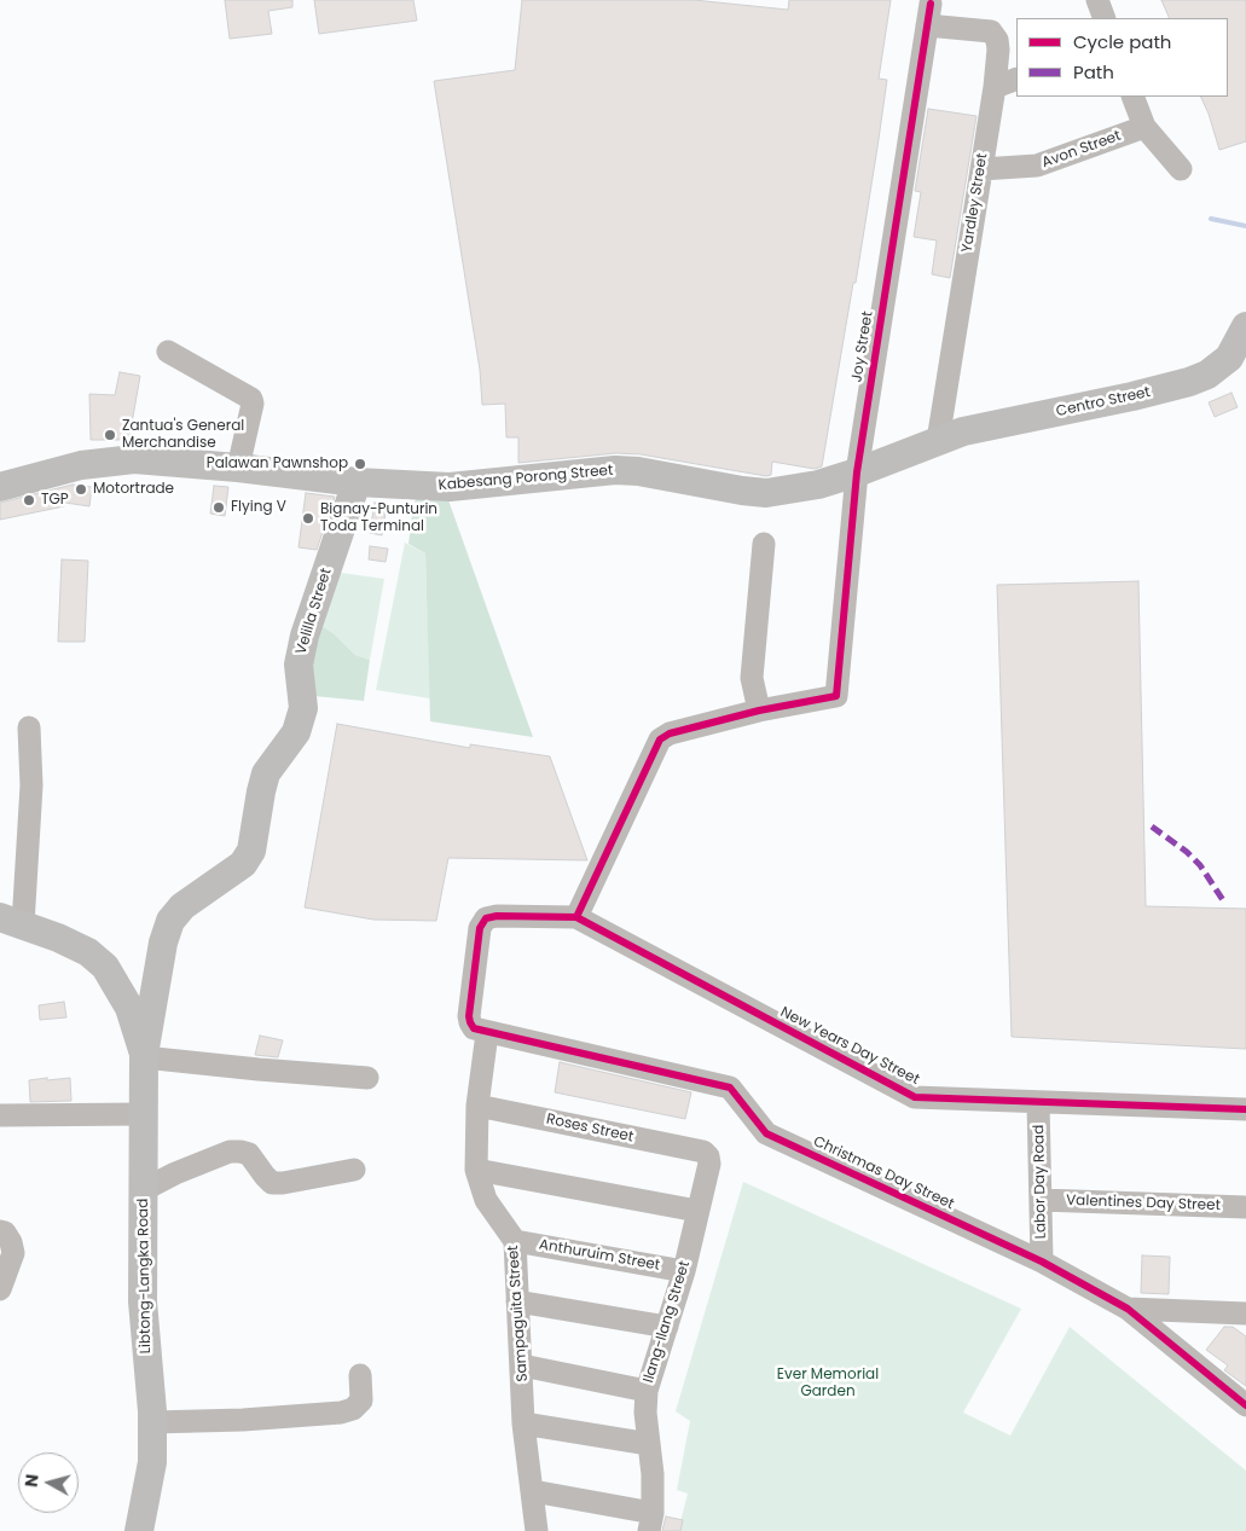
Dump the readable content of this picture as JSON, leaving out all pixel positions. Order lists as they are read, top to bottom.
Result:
{
  "streets": {
    "main road": [
      "Centro Street",
      "Kabesang Porong Street",
      "Velilla Street",
      "Libtong-Langka Road"
    ],
    "street": [
      "Avon Street",
      "Yardley Street",
      "Joy Street",
      "New Years Day Street",
      "Roses Street",
      "Christmas Day Street",
      "Labor Day Road",
      "Valentines Day Street",
      "Anthuruim Street",
      "Sampaguita Street",
      "Ilang-Ilang Street"
    ]
  },
  "crossings": [
    ["Avon Street", "Yardley Street"],
    ["Yardley Street", "Joy Street"],
    ["Yardley Street", "Centro Street"],
    ["Yardley Street", "Kabesang Porong Street"],
    ["Joy Street", "Kabesang Porong Street"],
    ["Centro Street", "Kabesang Porong Street"],
    ["Kabesang Porong Street", "Velilla Street"],
    ["Velilla Street", "Libtong-Langka Road"],
    ["New Years Day Street", "Labor Day Road"],
    ["Roses Street", "Sampaguita Street"],
    ["Roses Street", "Ilang-Ilang Street"],
    ["Christmas Day Street", "Labor Day Road"],
    ["Christmas Day Street", "Sampaguita Street"],
    ["Labor Day Road", "Valentines Day Street"],
    ["Anthuruim Street", "Sampaguita Street"],
    ["Anthuruim Street", "Ilang-Ilang Street"]
  ],
  "parks": ["Ever Memorial Garden"],
  "places": [
    "Zantua's General Merchandise",
    "Palawan Pawnshop",
    "Motortrade",
    "TGP",
    "Flying V",
    "Bignay-Punturin Toda Terminal"
  ],
  "legend": ["Cycle path", "Path"],
  "north": "left"
}
